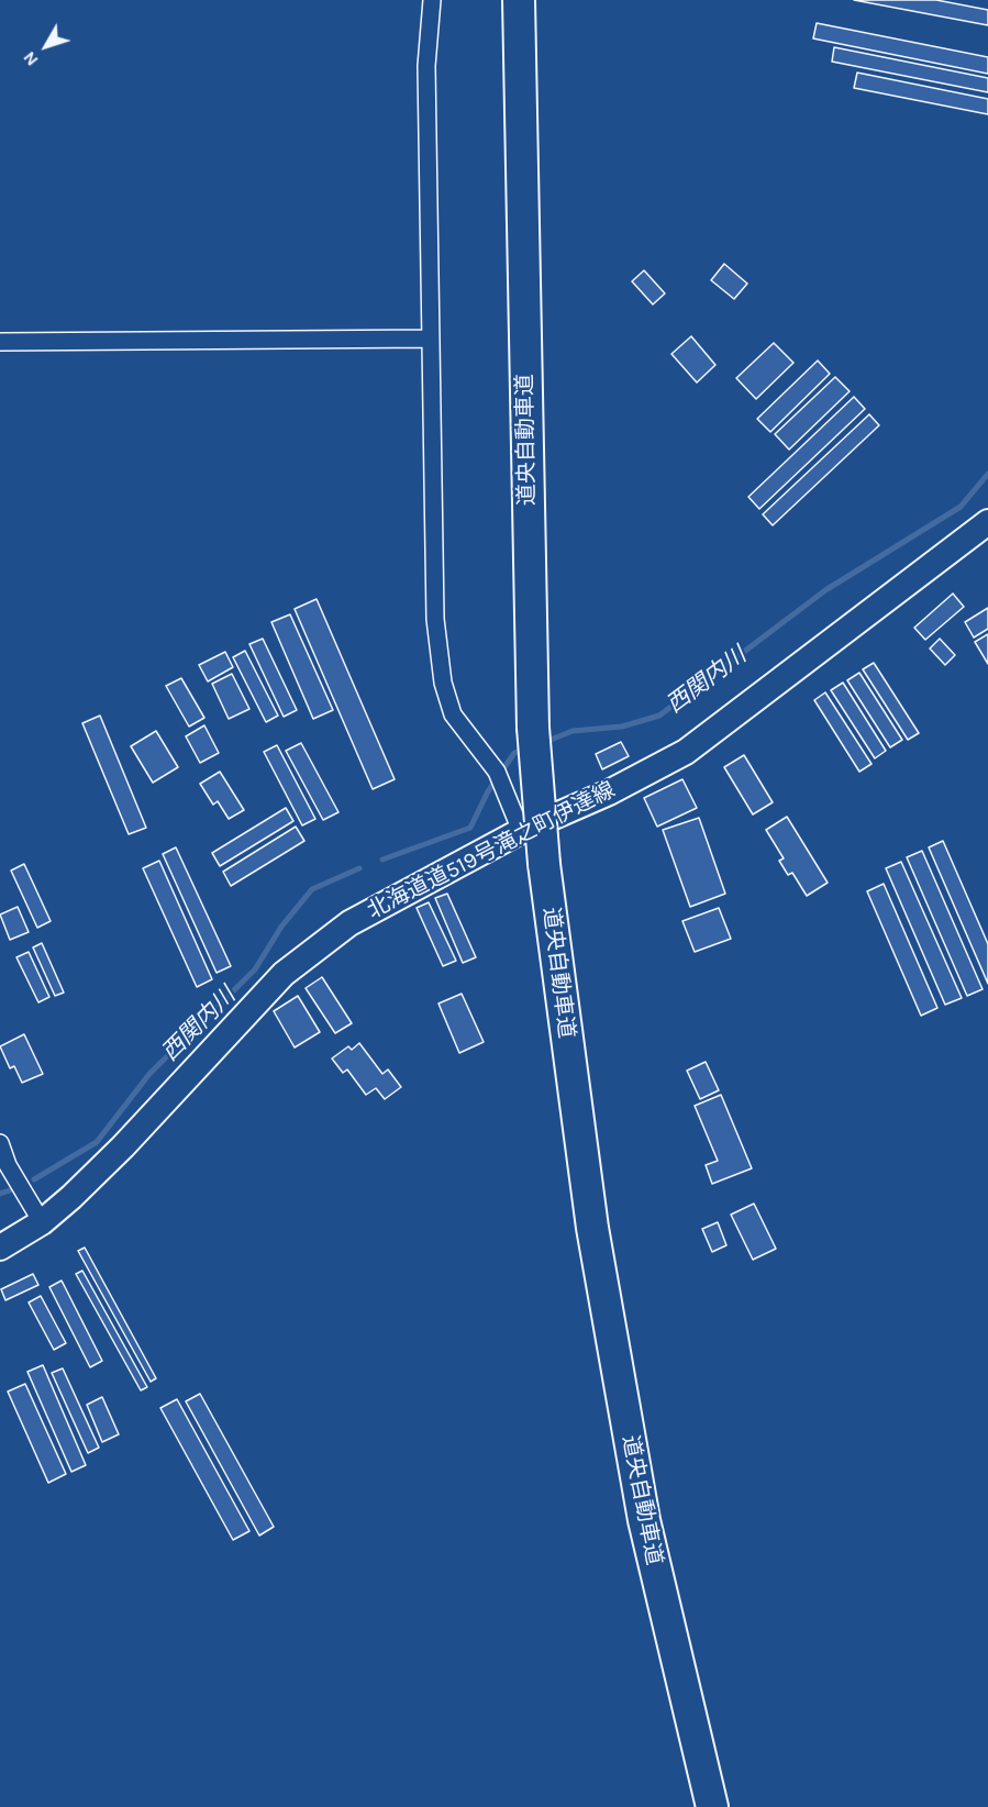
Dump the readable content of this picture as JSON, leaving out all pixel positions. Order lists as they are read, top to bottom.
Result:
{
  "streets": {
    "highway": ["道央自動車道"],
    "main road": ["北海道道519号滝之町伊達線"]
  },
  "water": ["西関内川"],
  "north": "bottom left"
}
